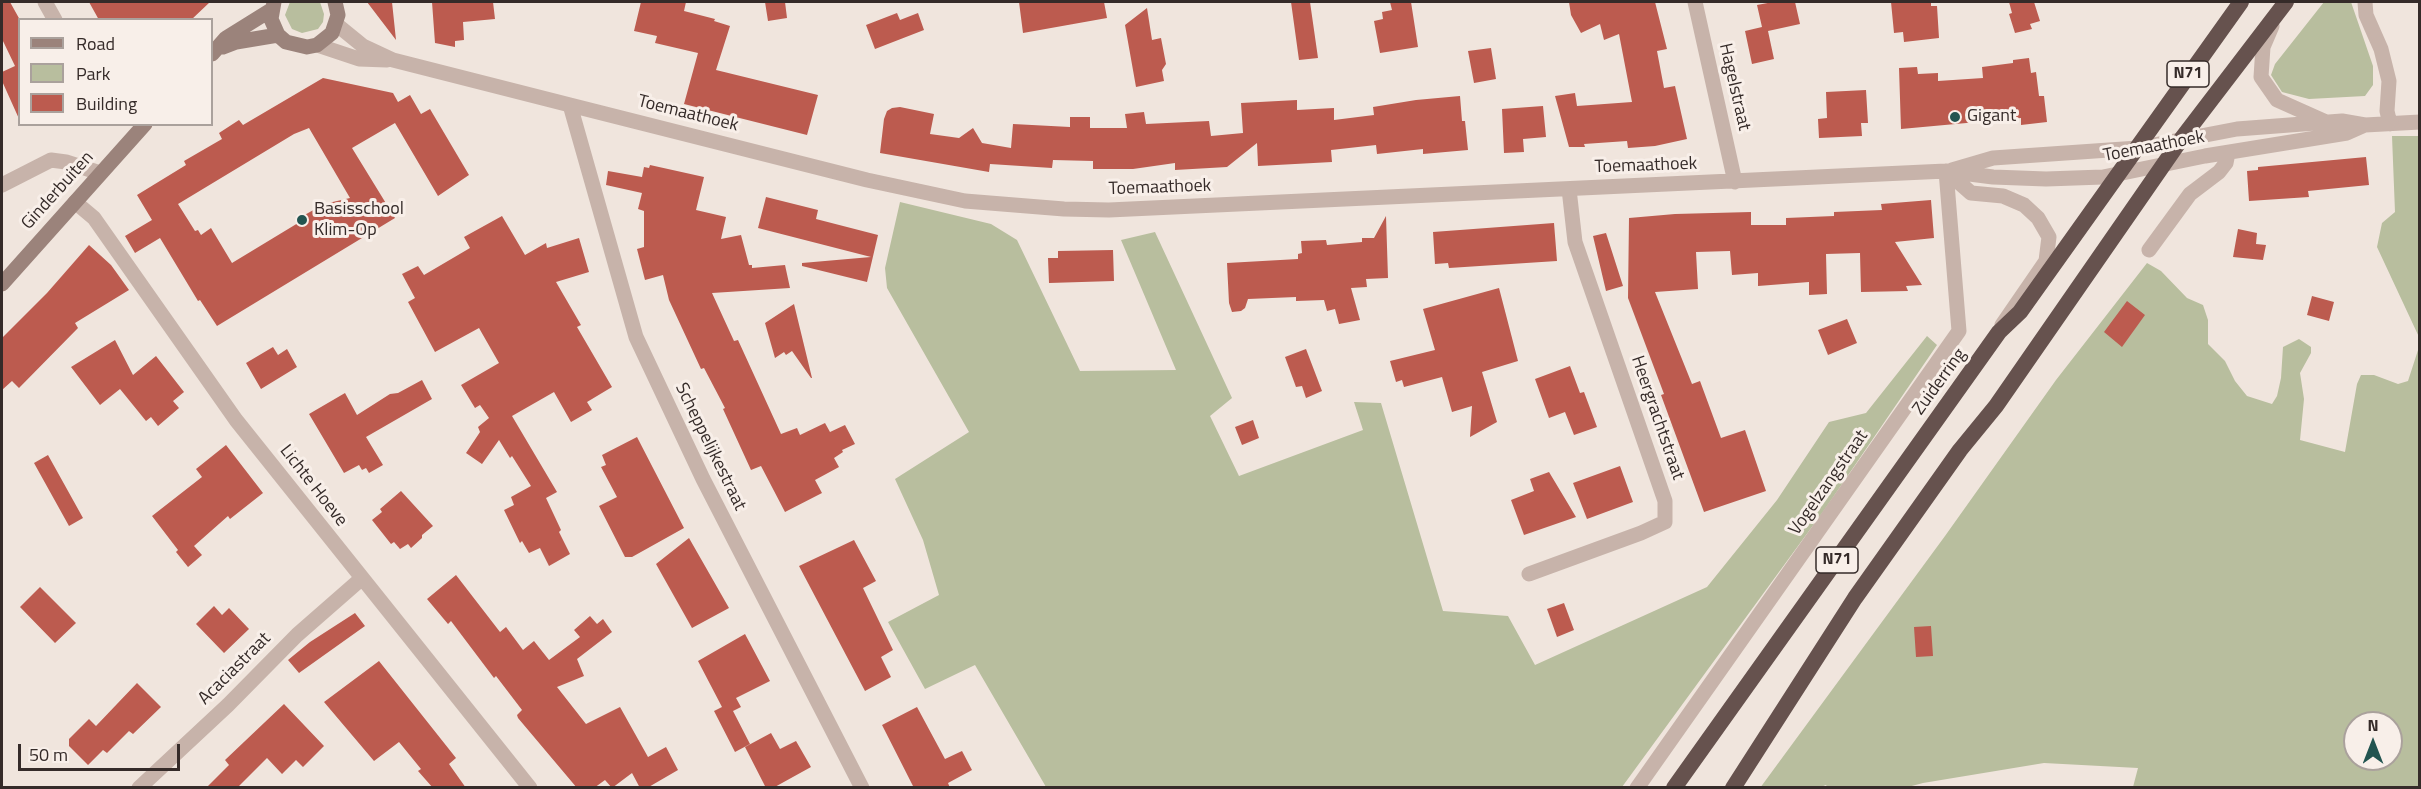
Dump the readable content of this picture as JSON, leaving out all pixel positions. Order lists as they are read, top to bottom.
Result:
{
  "streets": {
    "highway": ["N71", "Zuiderring"],
    "main road": ["Ginderbuiten"],
    "street": [
      "Hagelstraat",
      "Toemaathoek",
      "Heergrachtstraat",
      "Scheppelijkestraat",
      "Vogelzangstraat",
      "Lichte Hoeve",
      "Acaciastraat"
    ]
  },
  "crossings": [
    ["N71", "Toemaathoek"],
    ["Hagelstraat", "Toemaathoek"],
    ["Toemaathoek", "Zuiderring"],
    ["Toemaathoek", "Heergrachtstraat"],
    ["Toemaathoek", "Scheppelijkestraat"],
    ["Toemaathoek", "Vogelzangstraat"],
    ["Ginderbuiten", "Lichte Hoeve"],
    ["Lichte Hoeve", "Acaciastraat"]
  ],
  "places": ["Gigant", "Basisschool Klim-Op"],
  "legend": ["Road", "Park", "Building"],
  "scale_bar": "50 m",
  "north": "top"
}
